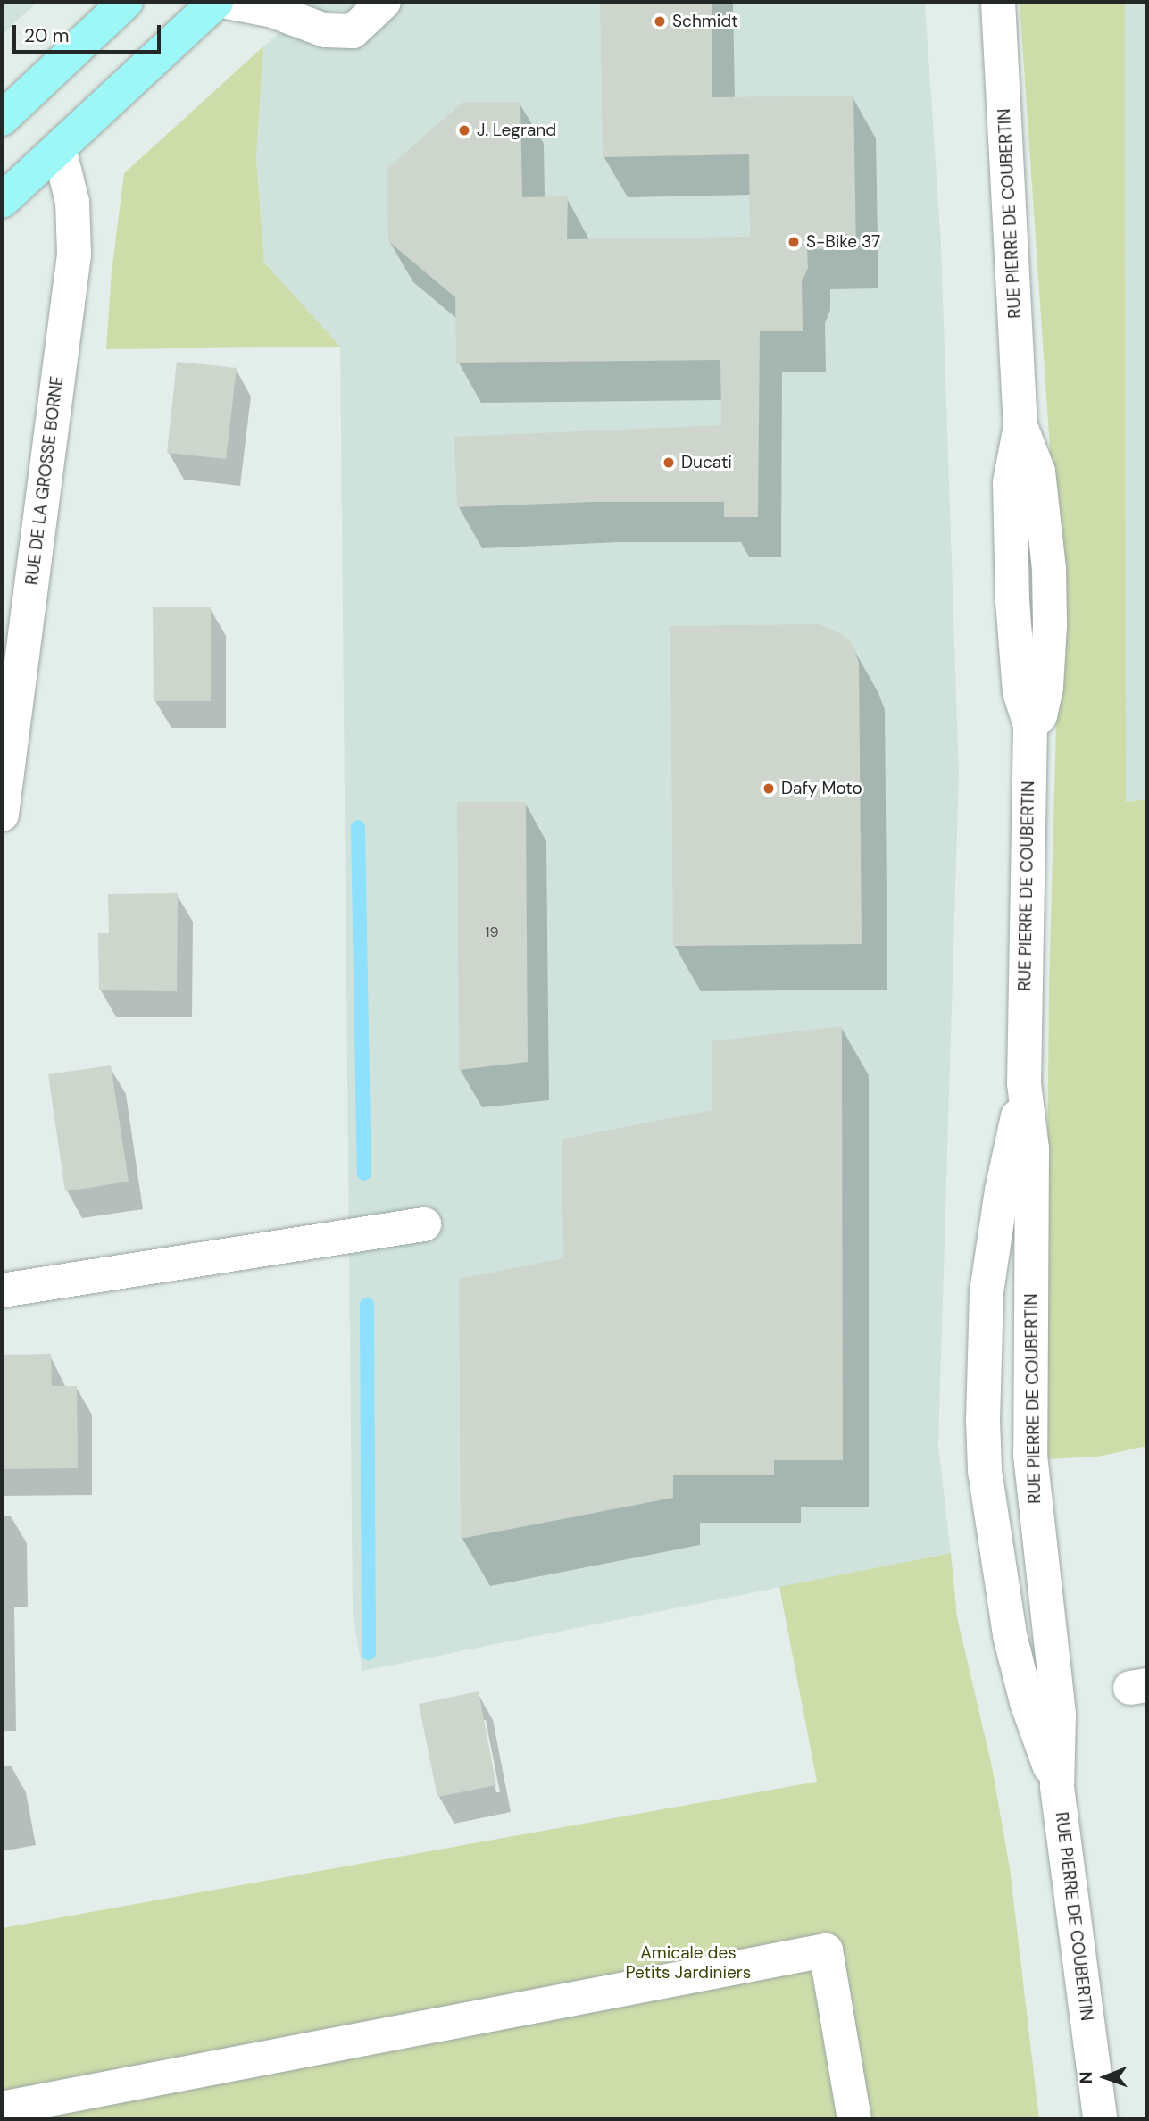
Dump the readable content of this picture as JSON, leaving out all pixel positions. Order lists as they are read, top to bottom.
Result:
{
  "streets": {
    "street": ["RUE PIERRE DE COUBERTIN", "RUE DE LA GROSSE BORNE"]
  },
  "parks": ["Amicale des Petits Jardiniers"],
  "places": [
    "Schmidt",
    "J. Legrand",
    "S-Bike 37",
    "Ducati",
    "Dafy Moto"
  ],
  "house_numbers": ["19"],
  "scale_bar": "20 m",
  "north": "left"
}
